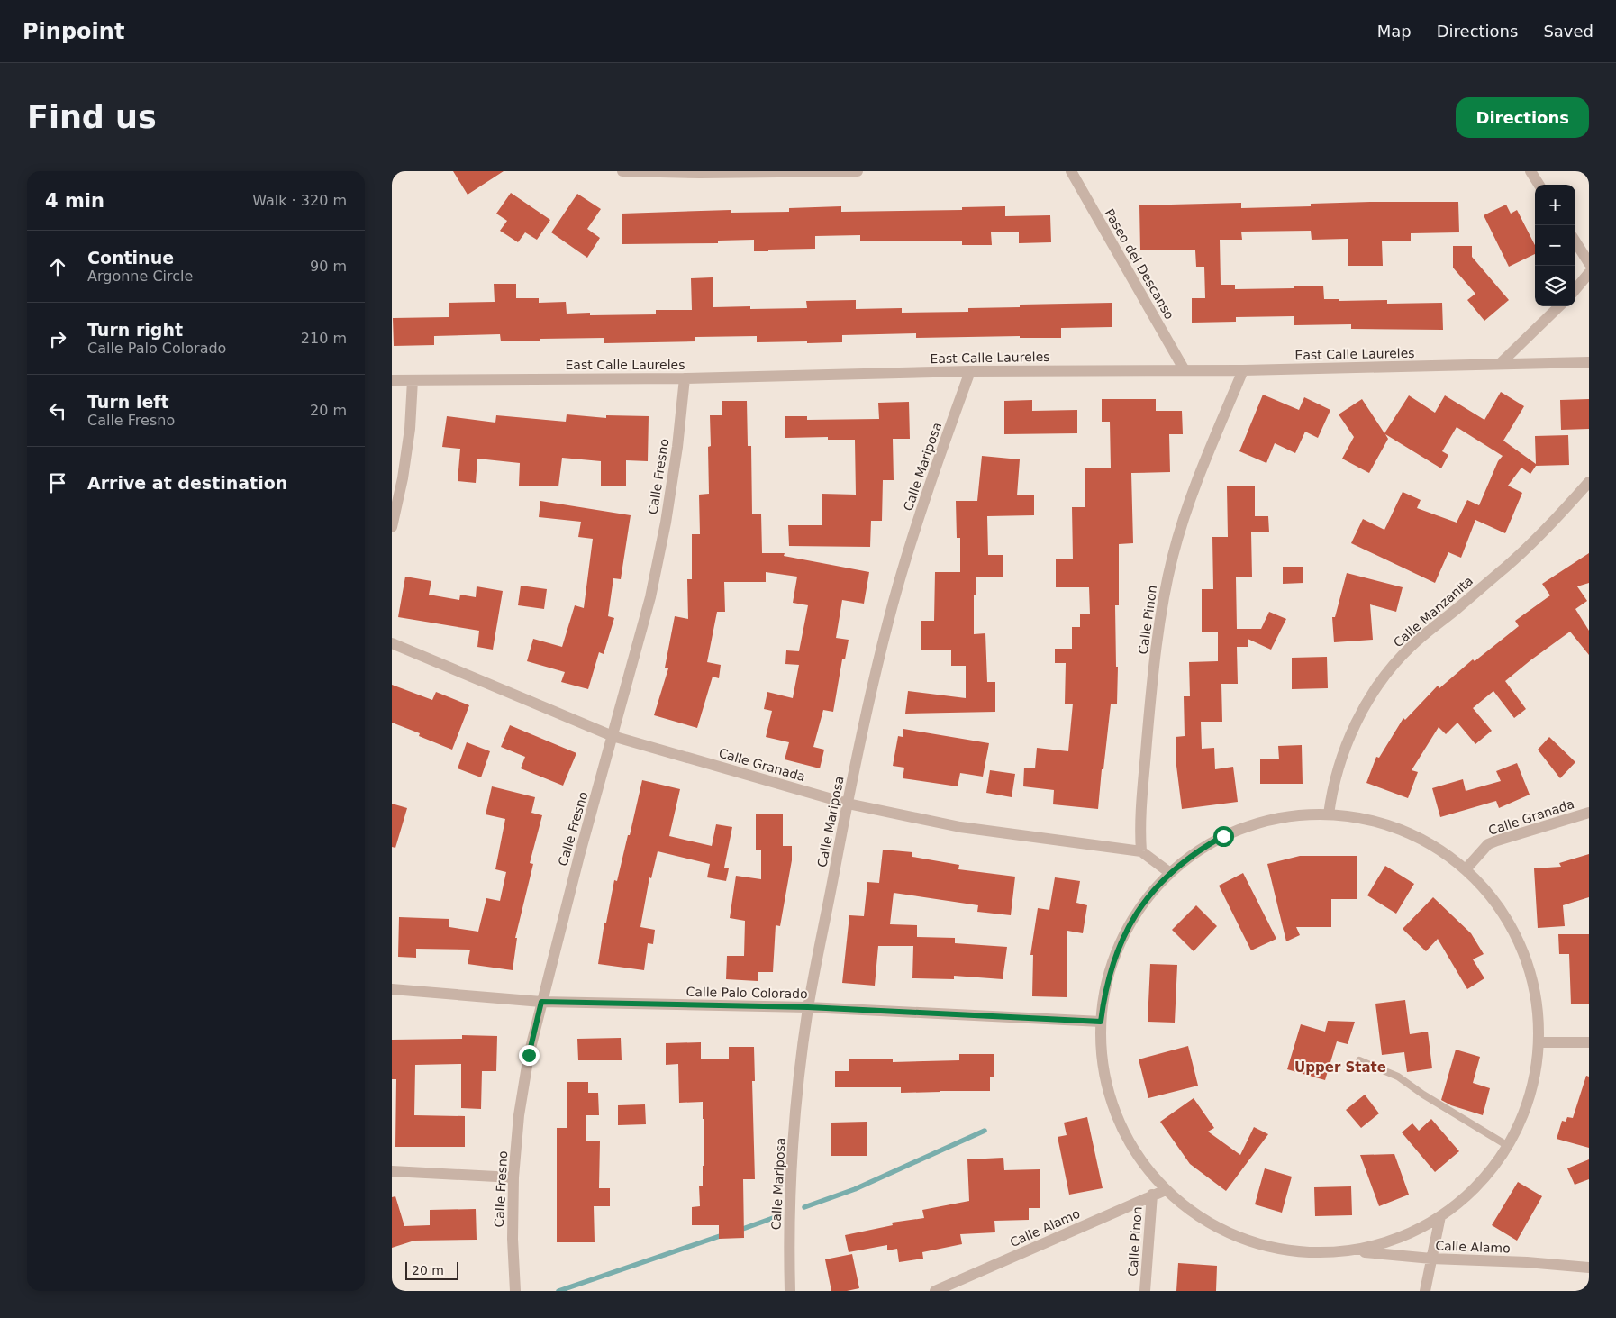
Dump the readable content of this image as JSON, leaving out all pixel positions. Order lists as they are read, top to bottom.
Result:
{
  "streets": {
    "street": [
      "Paseo del Descanso",
      "East Calle Laureles",
      "Calle Mariposa",
      "Calle Fresno",
      "Calle Manzanita",
      "Calle Pinon",
      "Calle Granada",
      "Calle Palo Colorado",
      "Calle Alamo"
    ]
  },
  "crossings": [
    ["Paseo del Descanso", "East Calle Laureles"],
    ["East Calle Laureles", "Calle Mariposa"],
    ["East Calle Laureles", "Calle Fresno"],
    ["East Calle Laureles", "Calle Pinon"],
    ["Calle Mariposa", "Calle Granada"],
    ["Calle Mariposa", "Calle Palo Colorado"],
    ["Calle Fresno", "Calle Granada"],
    ["Calle Fresno", "Calle Palo Colorado"],
    ["Calle Pinon", "Calle Granada"],
    ["Calle Pinon", "Calle Alamo"]
  ],
  "districts": ["Upper State"],
  "scale_bar": "20 m",
  "page": {
    "header": "Pinpoint",
    "nav": ["Map", "Directions", "Saved"],
    "buttons": "Directions",
    "title": "Find us",
    "heading": ["4 min", "Walk · 320 m"],
    "map_buttons": ["+", "−"],
    "list": [
      ["Continue", "Argonne Circle", "90 m"],
      ["Turn right", "Calle Palo Colorado", "210 m"],
      ["Turn left", "Calle Fresno", "20 m"],
      "Arrive at destination"
    ],
    "scale": "20 m"
  }
}
